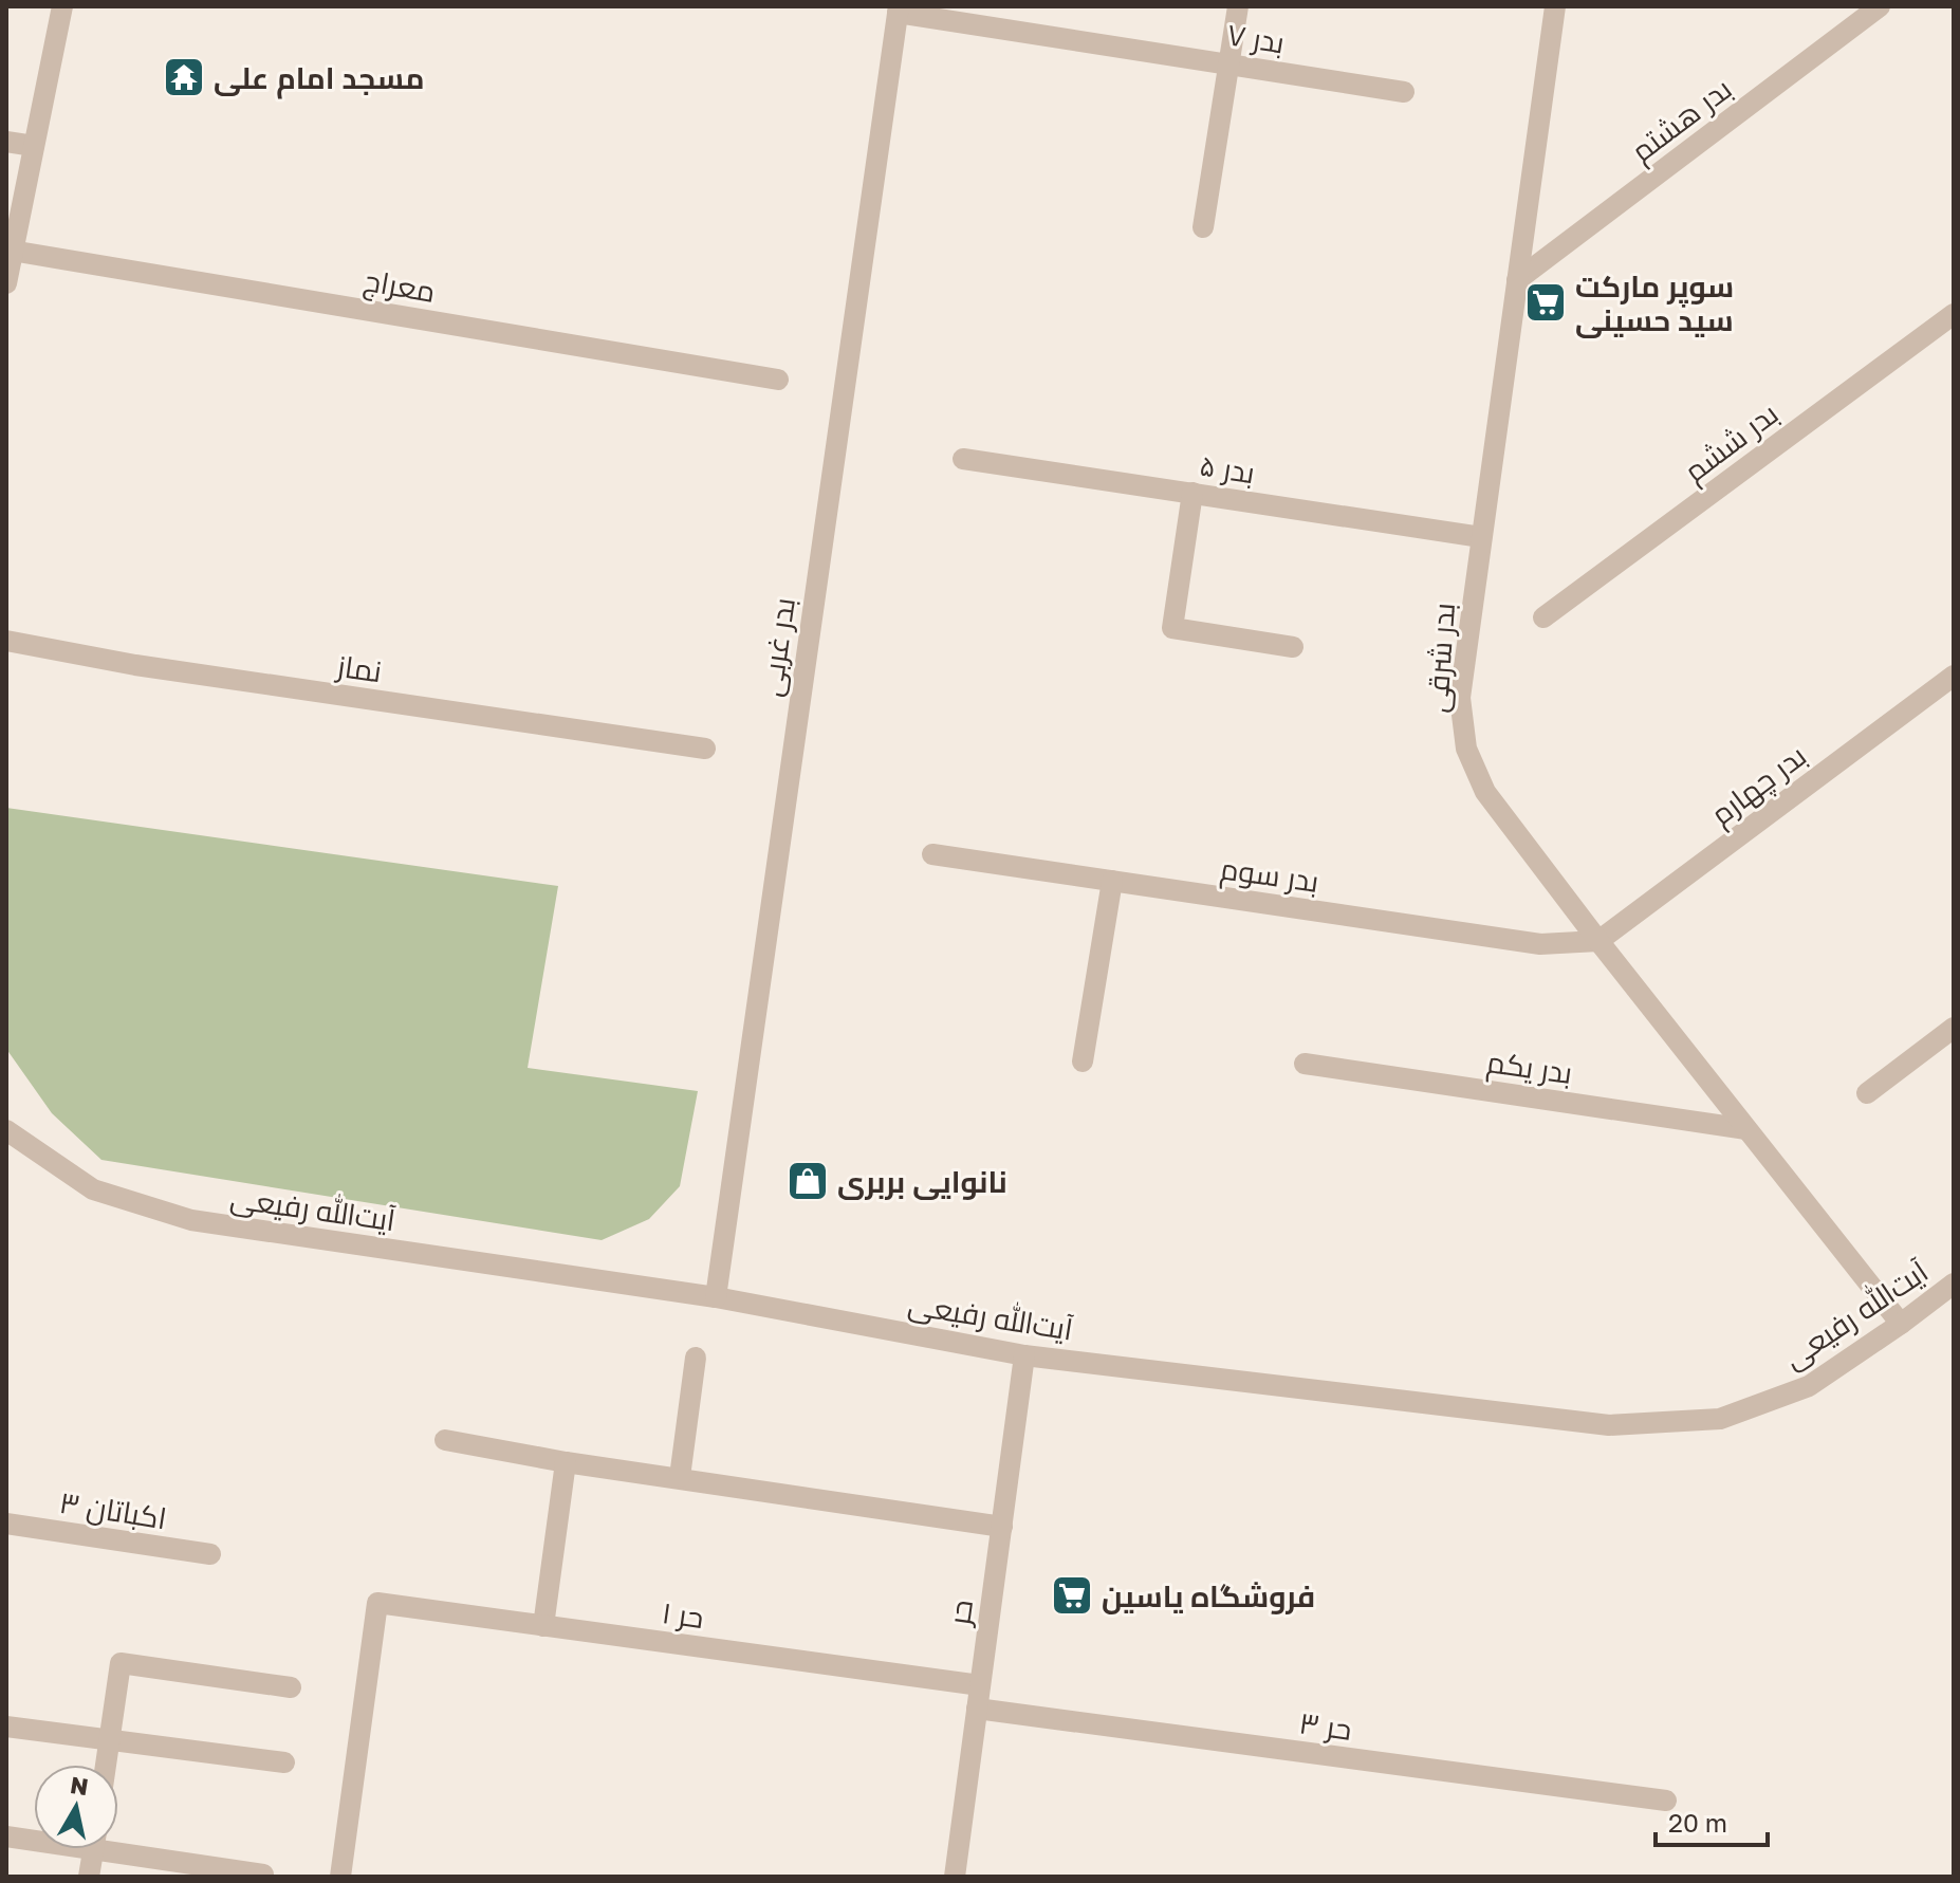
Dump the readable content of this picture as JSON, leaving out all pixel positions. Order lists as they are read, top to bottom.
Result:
{
  "streets": {
    "street": [
      "بدر ۷",
      "بدر هشتم",
      "معراج",
      "بدر ششم",
      "بدر ۵",
      "بدر غربی",
      "بدر شرقی",
      "نماز",
      "بدر چهارم",
      "بدر سوم",
      "بدر یکم",
      "آیت‌الله رفیعی",
      "اکباتان ۳",
      "حر",
      "حر ۱",
      "حر ۳"
    ]
  },
  "crossings": [
    ["بدر ۷", "بدر غربی"],
    ["بدر هشتم", "بدر شرقی"],
    ["بدر ۵", "بدر شرقی"],
    ["بدر غربی", "آیت‌الله رفیعی"],
    ["بدر شرقی", "بدر چهارم"],
    ["بدر شرقی", "بدر سوم"],
    ["بدر شرقی", "بدر یکم"],
    ["بدر شرقی", "آیت‌الله رفیعی"],
    ["بدر چهارم", "بدر سوم"],
    ["آیت‌الله رفیعی", "حر"],
    ["حر", "حر ۱"],
    ["حر", "حر ۳"]
  ],
  "places": {
    "temple": ["مسجد امام علی"],
    "supermarket": ["سوپر مارکت سید حسینی", "فروشگاه یاسین"],
    "shop": ["نانوایی بربری"]
  },
  "scale_bar": "20 m",
  "north": "top"
}
